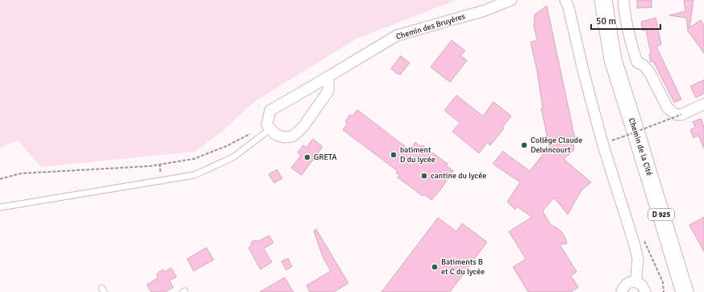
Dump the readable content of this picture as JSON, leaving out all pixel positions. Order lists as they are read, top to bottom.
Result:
{
  "streets": {
    "main road": ["Chemin de la Cité", "D 925"],
    "street": ["Chemin des Bruyères"]
  },
  "places": [
    "Collège Claude Delvincourt",
    "batiment D du lycée",
    "GRETA",
    "cantine du lycée",
    "Batiments B et C du lycée"
  ],
  "scale_bar": "50 m"
}
